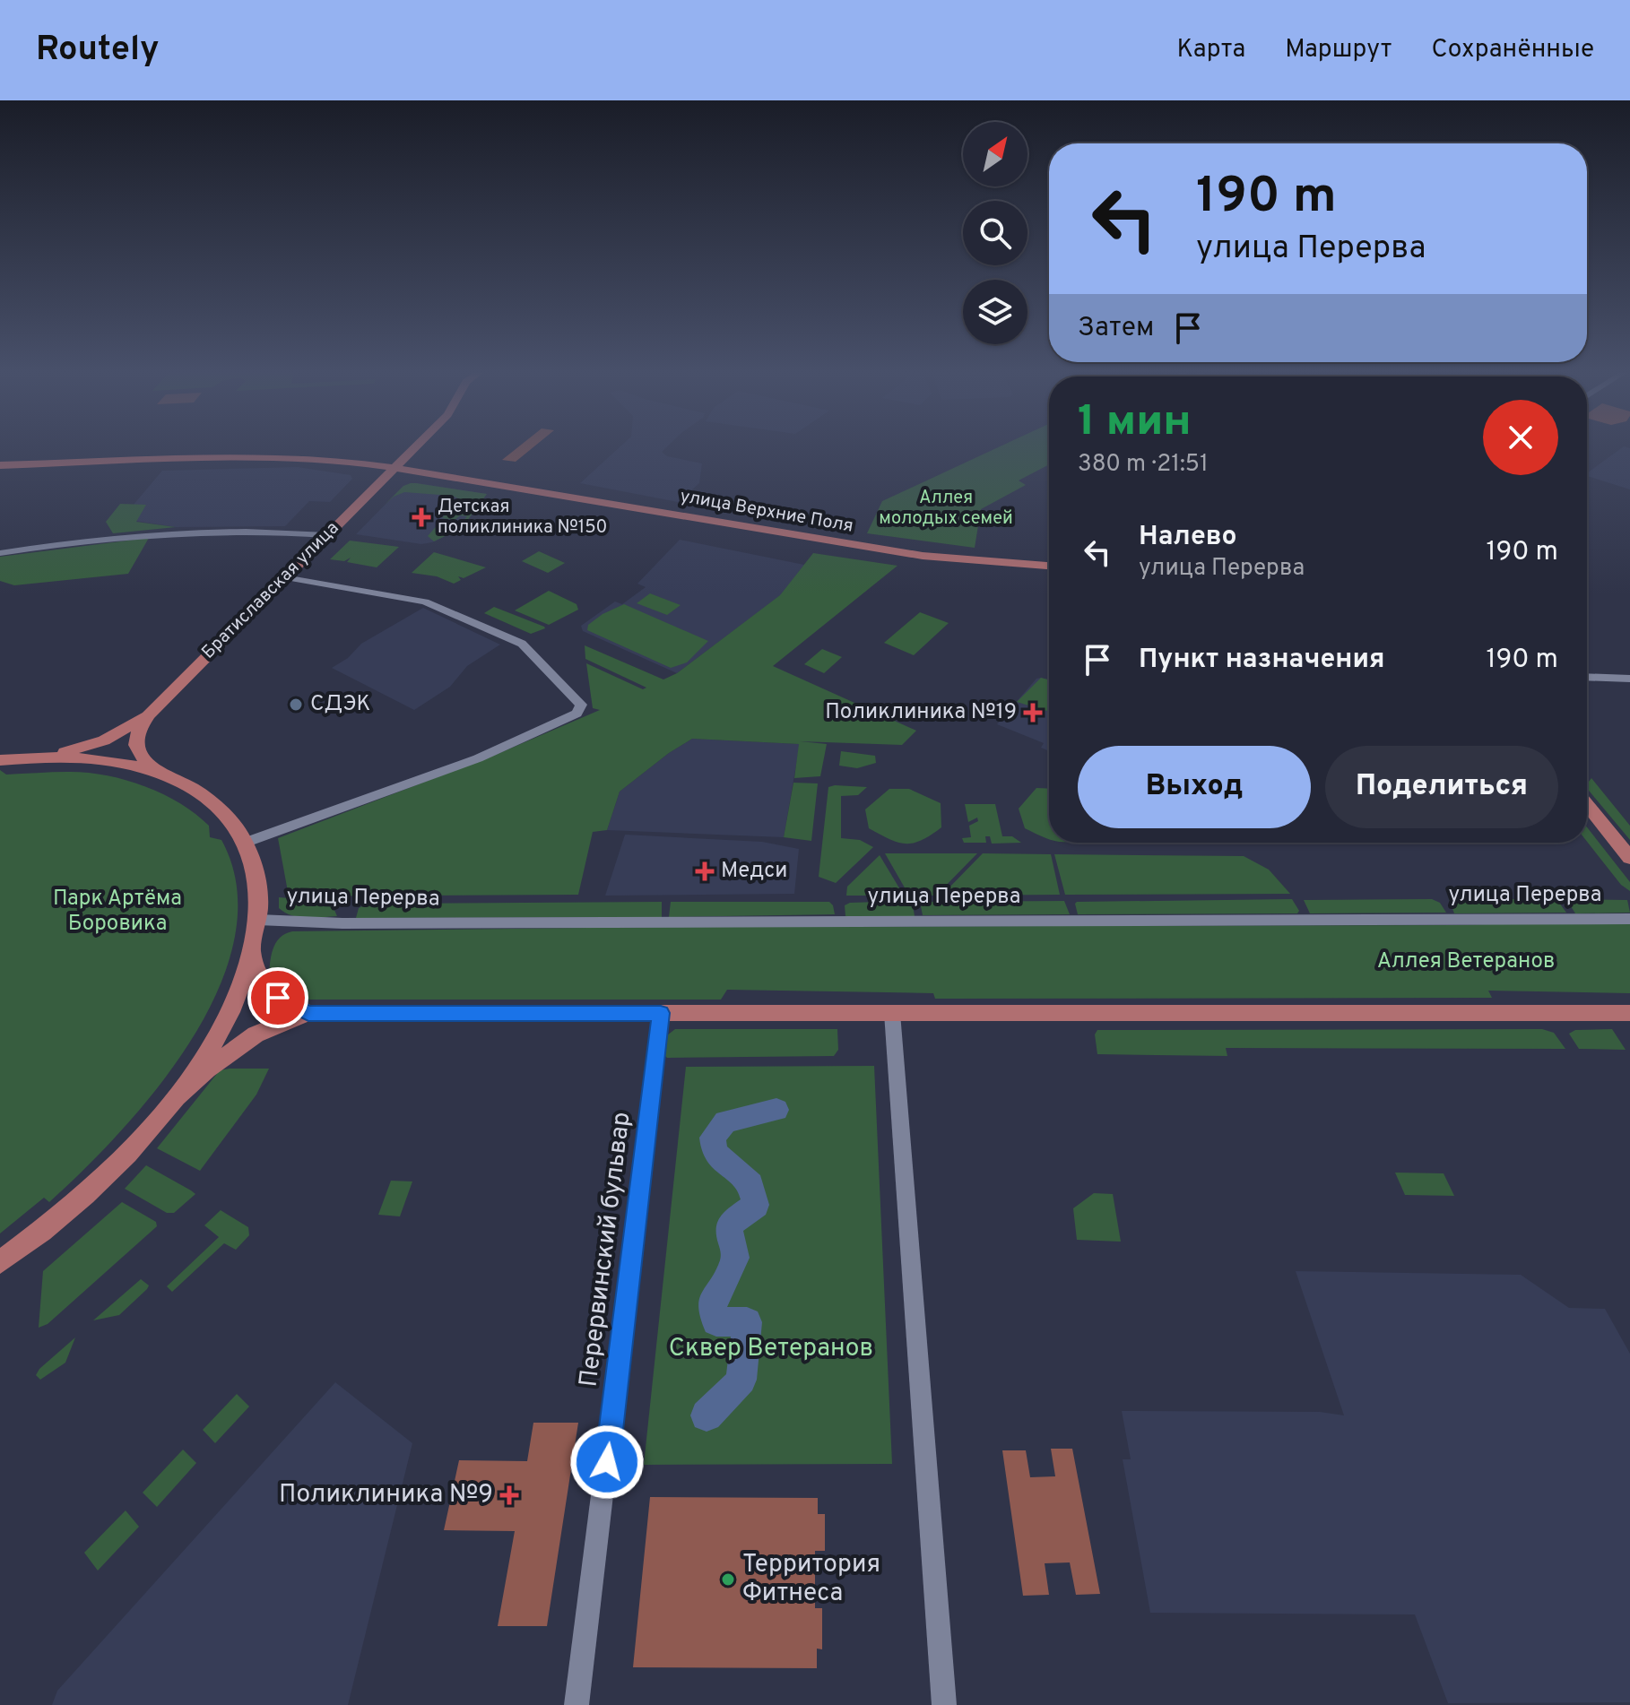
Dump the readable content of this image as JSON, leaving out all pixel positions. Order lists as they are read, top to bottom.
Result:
{
  "streets": {
    "main road": ["улица Верхние Поля", "Братиславская улица"],
    "street": ["улица Перерва", "Перервинский бульвар"]
  },
  "crossings": [
    ["улица Верхние Поля", "Братиславская улица"],
    ["Братиславская улица", "улица Перерва"]
  ],
  "parks": [
    "Аллея молодых семей",
    "Парк Артёма Боровика",
    "Аллея Ветеранов",
    "Сквер Ветеранов"
  ],
  "places": {
    "health": [
      "Детская поликлиника №150",
      "Поликлиника №19",
      "Медси",
      "Поликлиника №9"
    ],
    "other": ["СДЭК", "Территория Фитнеса"]
  },
  "north": "top right",
  "page": {
    "header": "Routely",
    "nav": ["Карта", "Маршрут", "Сохранённые"],
    "turn": ["190 m", "улица Перерва"],
    "then": "Затем",
    "heading": ["1 мин", "380 m · 21:51"],
    "list": [
      {
        "name": "Налево",
        "note": "улица Перерва",
        "value": "190 m"
      },
      {
        "name": "Пункт назначения",
        "value": "190 m"
      }
    ],
    "buttons": ["Выход", "Поделиться"]
  }
}
